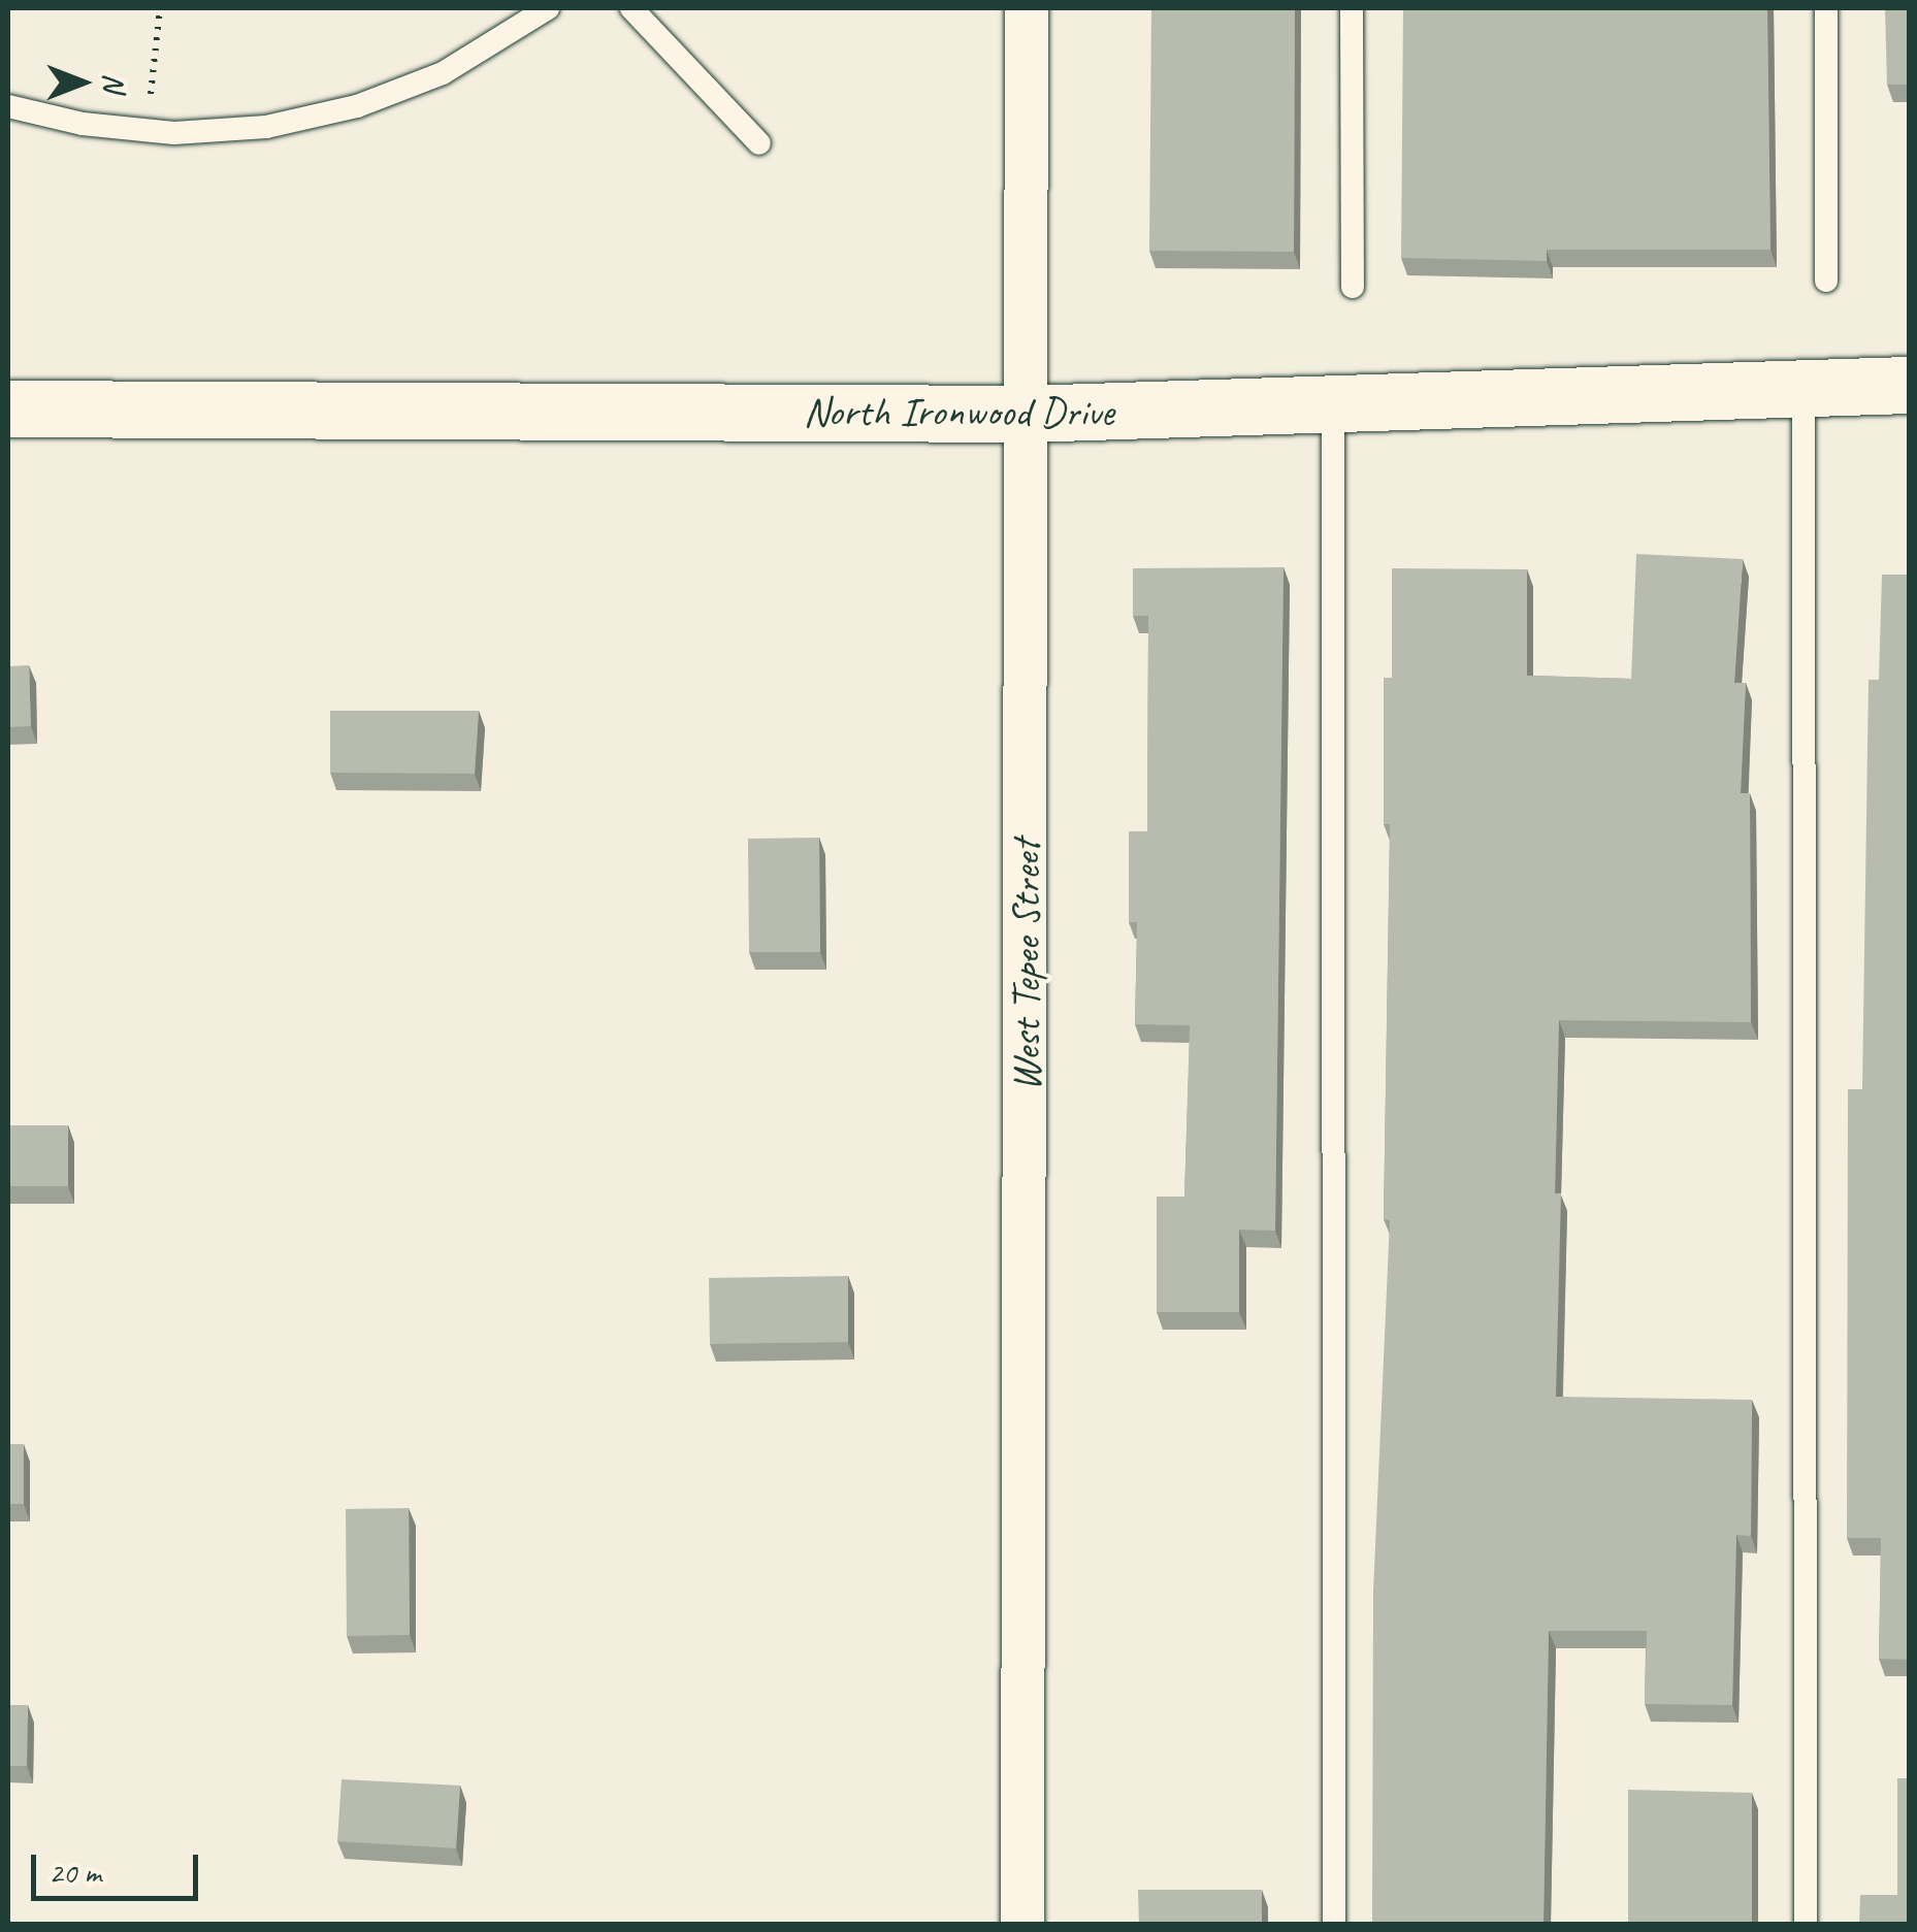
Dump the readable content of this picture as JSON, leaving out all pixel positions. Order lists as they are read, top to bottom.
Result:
{
  "streets": {
    "street": ["North Ironwood Drive", "West Tepee Street"]
  },
  "crossings": [
    ["North Ironwood Drive", "West Tepee Street"]
  ],
  "scale_bar": "20 m",
  "north": "right"
}
